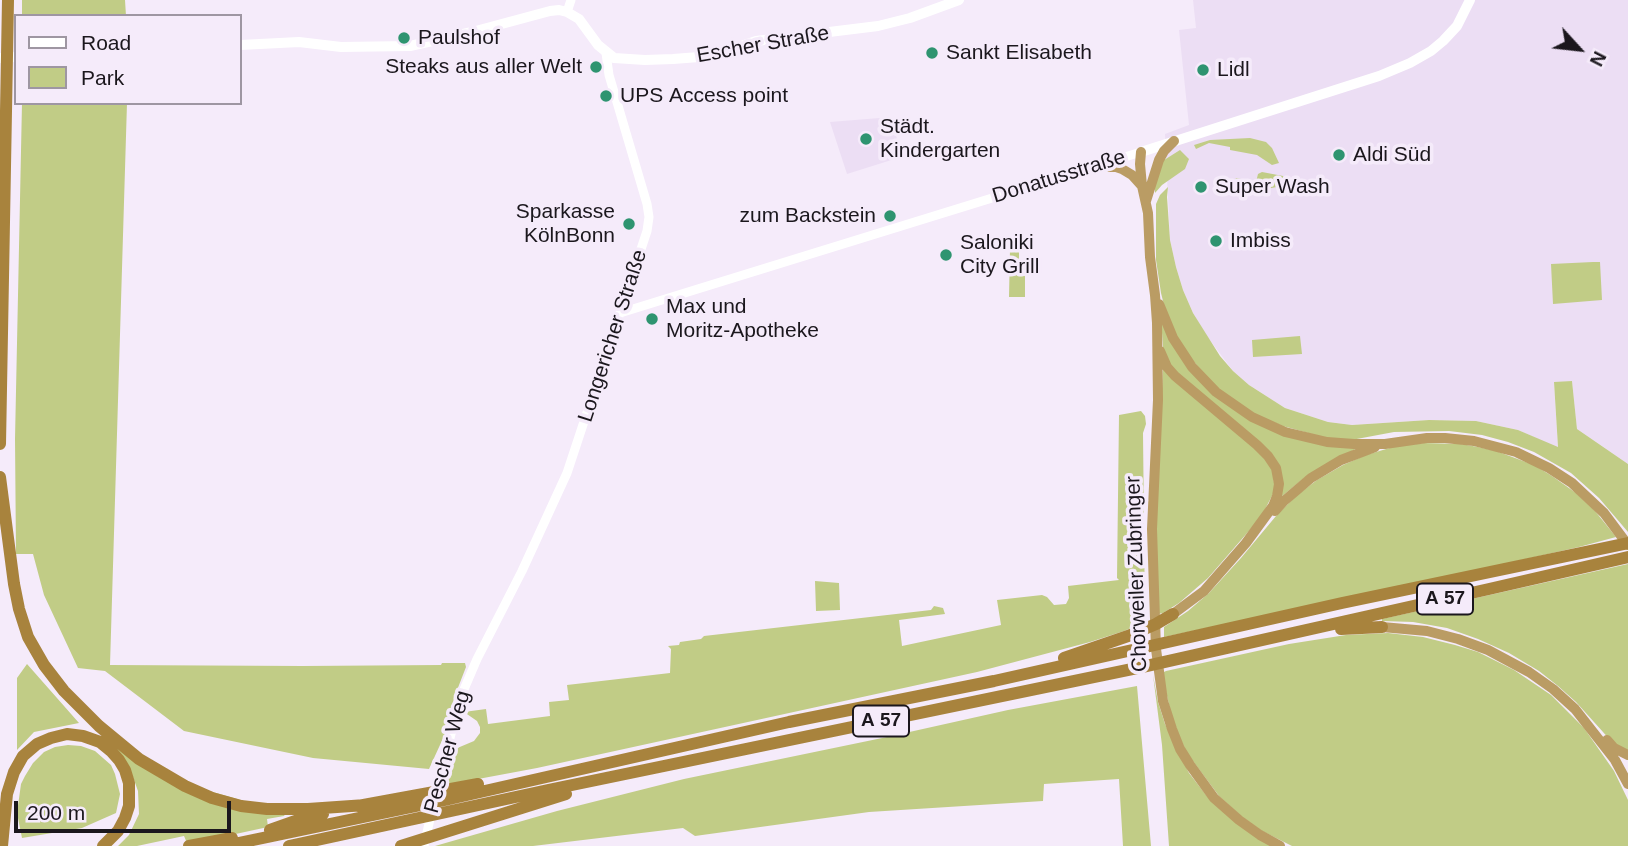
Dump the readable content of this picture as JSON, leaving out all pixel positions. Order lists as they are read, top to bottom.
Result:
{
  "streets": {
    "highway": ["Chorweiler Zubringer", "A 57"],
    "main road": ["Escher Straße", "Donatusstraße", "Longericher Straße"],
    "street": ["Pescher Weg"]
  },
  "crossings": [
    ["Escher Straße", "Longericher Straße"],
    ["Donatusstraße", "Longericher Straße"],
    ["Donatusstraße", "Chorweiler Zubringer"],
    ["Longericher Straße", "Pescher Weg"],
    ["Chorweiler Zubringer", "A 57"]
  ],
  "places": [
    "Paulshof",
    "Sankt Elisabeth",
    "Steaks aus aller Welt",
    "Lidl",
    "UPS Access point",
    "Städt. Kindergarten",
    "Aldi Süd",
    "Super Wash",
    "zum Backstein",
    "Sparkasse KölnBonn",
    "Imbiss",
    "Saloniki City Grill",
    "Max und Moritz-Apotheke"
  ],
  "legend": ["Road", "Park"],
  "scale_bar": "200 m",
  "north": "bottom right"
}
